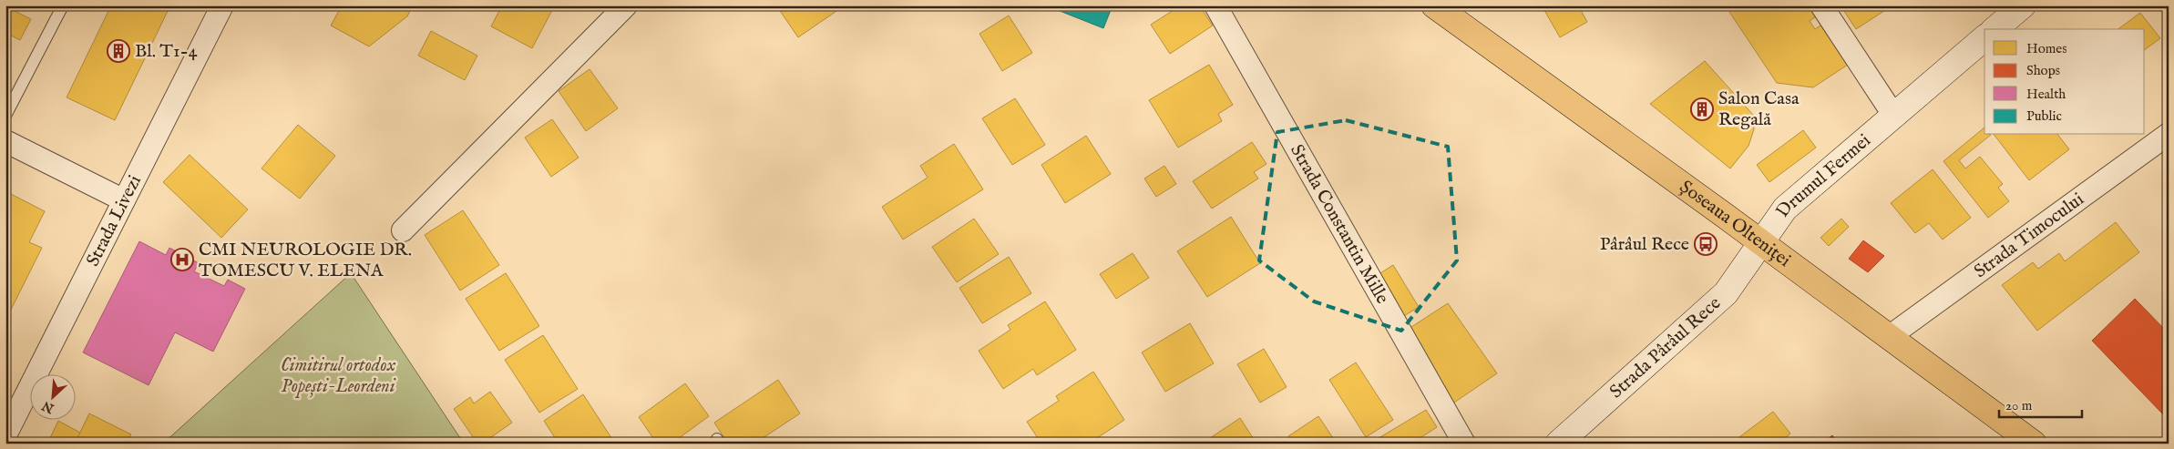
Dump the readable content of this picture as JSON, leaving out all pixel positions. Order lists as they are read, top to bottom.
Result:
{
  "streets": {
    "main road": ["Șoseaua Olteniței"],
    "street": [
      "Drumul Fermei",
      "Strada Livezi",
      "Strada Constantin Mille",
      "Strada Timocului",
      "Strada Pârâul Rece"
    ]
  },
  "crossings": [
    ["Drumul Fermei", "Șoseaua Olteniței"],
    ["Drumul Fermei", "Strada Pârâul Rece"],
    ["Șoseaua Olteniței", "Strada Timocului"],
    ["Șoseaua Olteniței", "Strada Pârâul Rece"]
  ],
  "parks": ["Cimitirul ortodox Popești-Leordeni"],
  "places": {
    "building": ["Bl. T1-4", "Salon Casa Regală"],
    "bus stop": ["Pârâul Rece"],
    "hospital": ["CMI NEUROLOGIE DR. TOMESCU V. ELENA"]
  },
  "legend": [
    "Homes",
    "Shops",
    "Health",
    "Public"
  ],
  "scale_bar": "20 m",
  "north": "bottom left"
}
